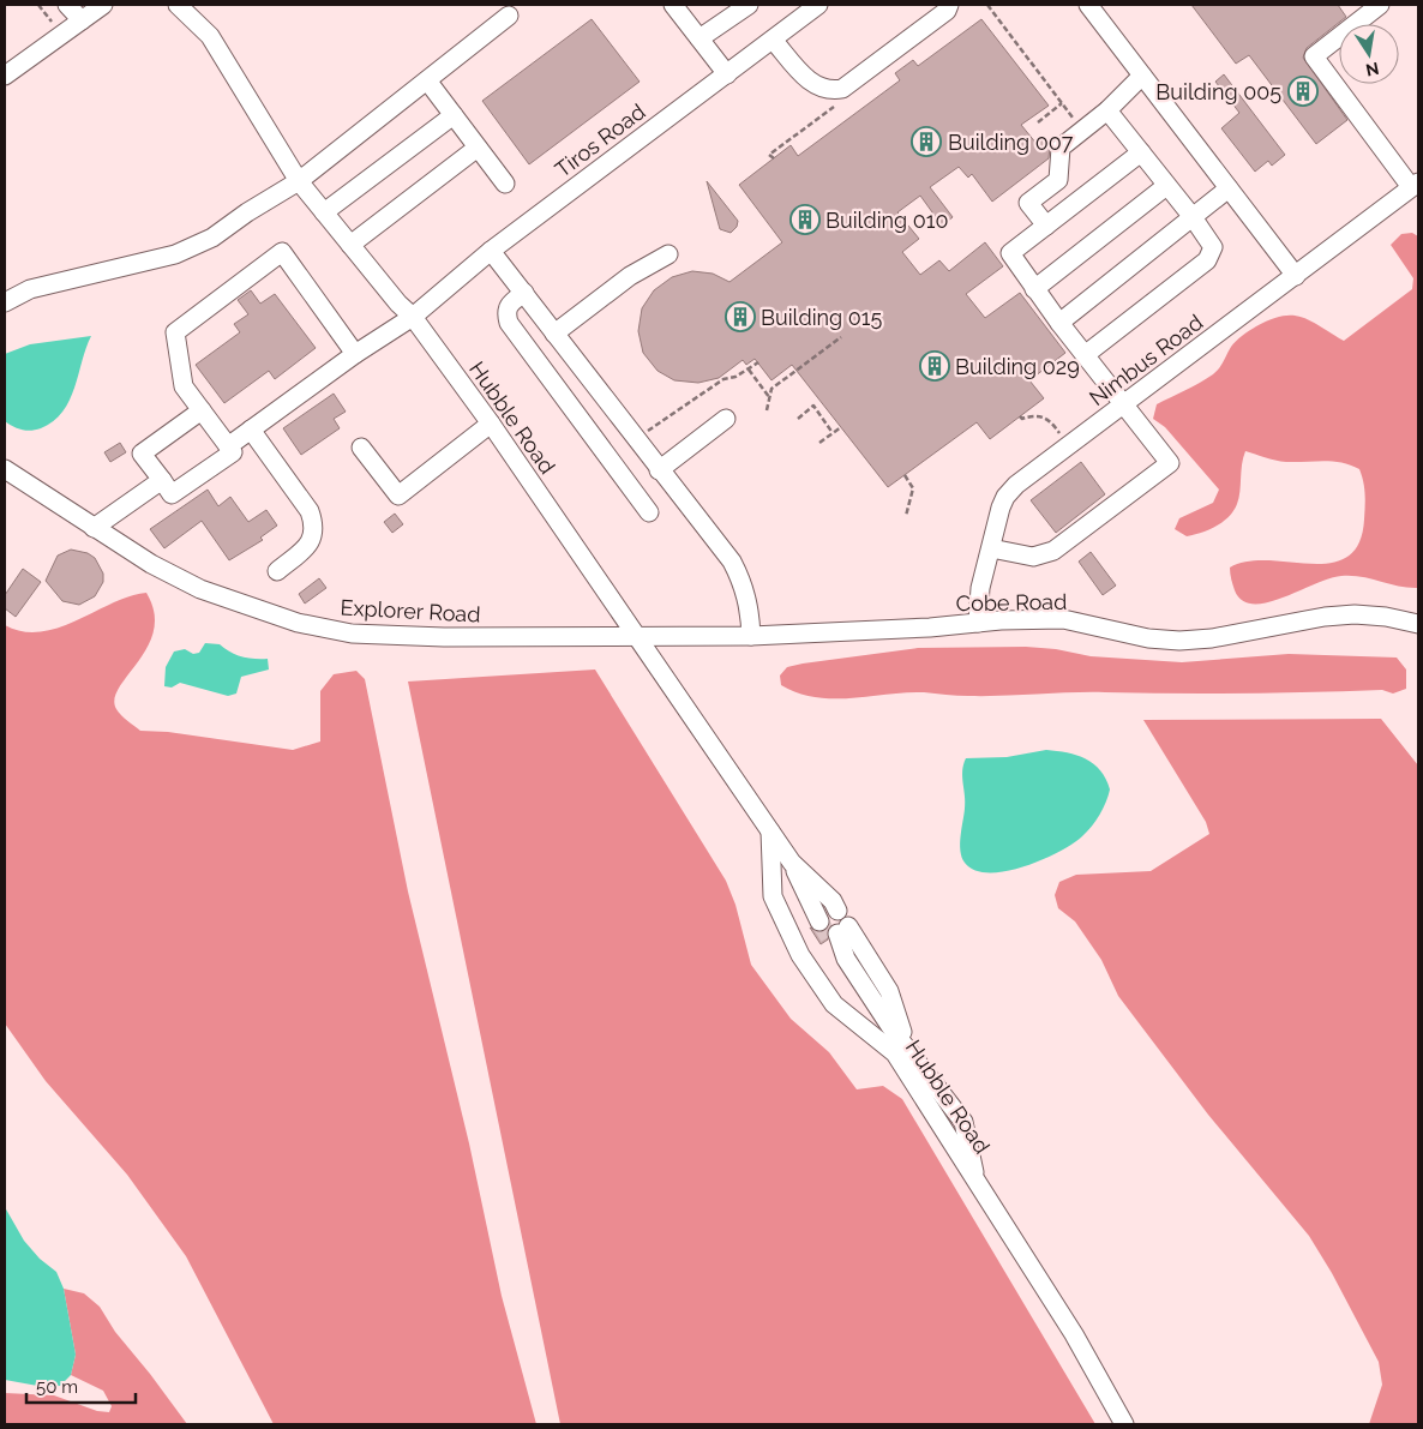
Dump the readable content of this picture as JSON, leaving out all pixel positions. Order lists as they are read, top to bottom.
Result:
{
  "streets": {
    "street": [
      "Tiros Road",
      "Nimbus Road",
      "Hubble Road",
      "Cobe Road",
      "Explorer Road"
    ]
  },
  "crossings": [
    ["Tiros Road", "Hubble Road"],
    ["Nimbus Road", "Cobe Road"],
    ["Hubble Road", "Cobe Road"],
    ["Hubble Road", "Explorer Road"],
    ["Cobe Road", "Explorer Road"]
  ],
  "places": {
    "building": [
      "Building 005",
      "Building 007",
      "Building 010",
      "Building 015",
      "Building 029"
    ]
  },
  "scale_bar": "50 m",
  "north": "bottom"
}
